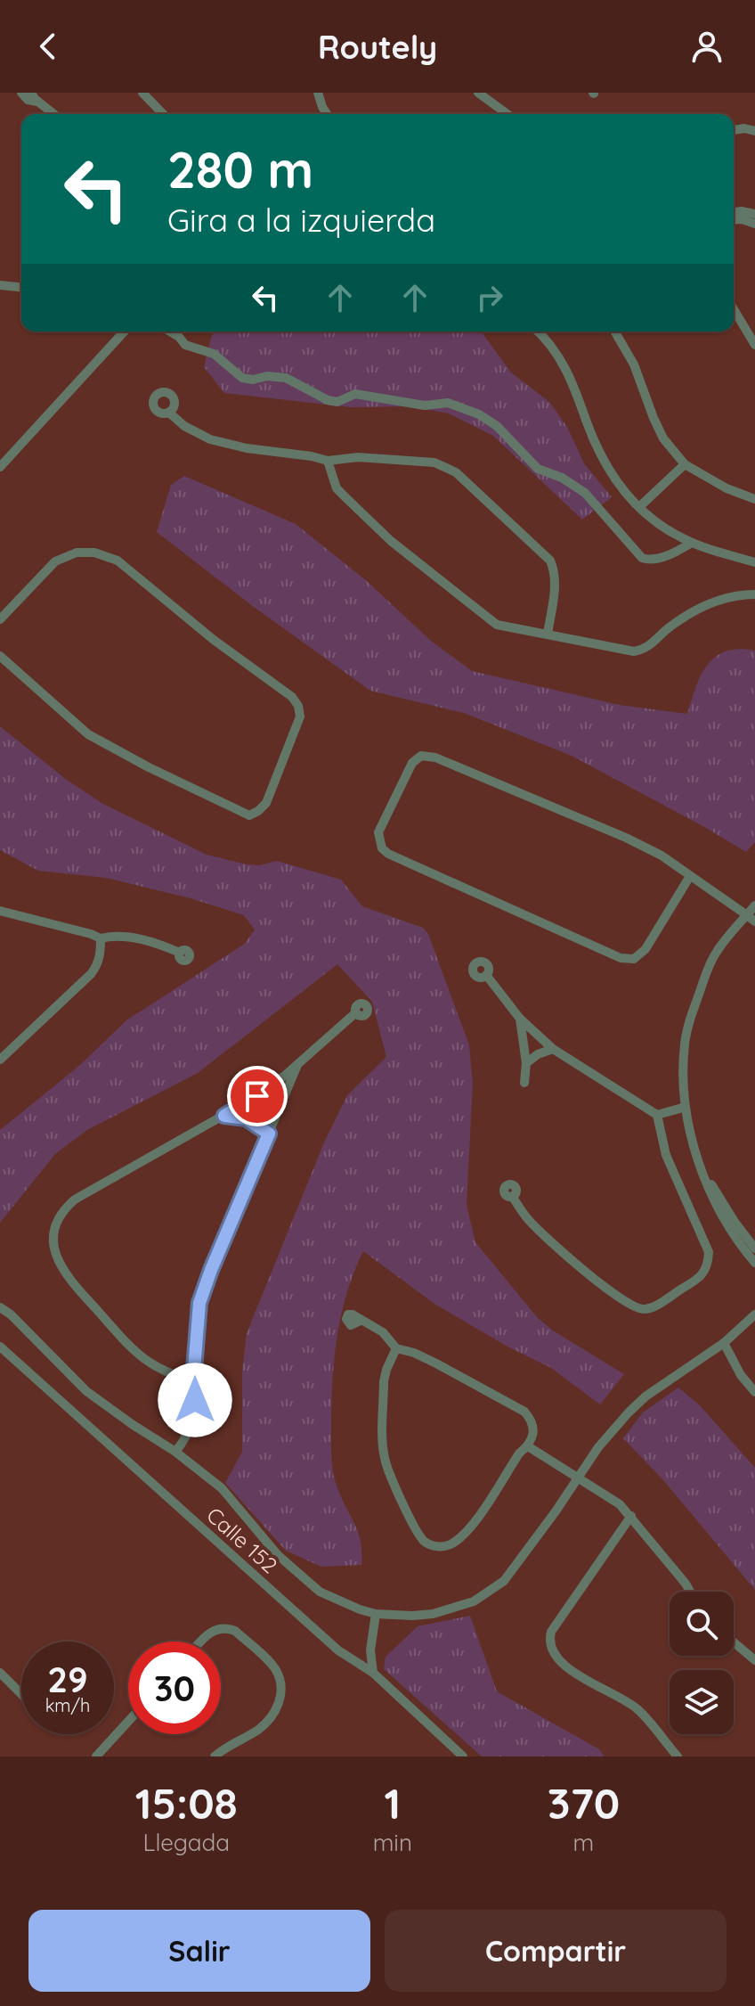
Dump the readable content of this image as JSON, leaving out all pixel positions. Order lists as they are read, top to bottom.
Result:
{
  "streets": {
    "street": ["Calle 152"]
  },
  "page": {
    "header": "Routely",
    "turn": ["280 m", "Gira a la izquierda"],
    "speed": "29 km/h",
    "limit": "30",
    "eta": [
      "15:08",
      "Llegada",
      "1",
      "min",
      "370",
      "m"
    ],
    "buttons": ["Salir", "Compartir"]
  }
}
